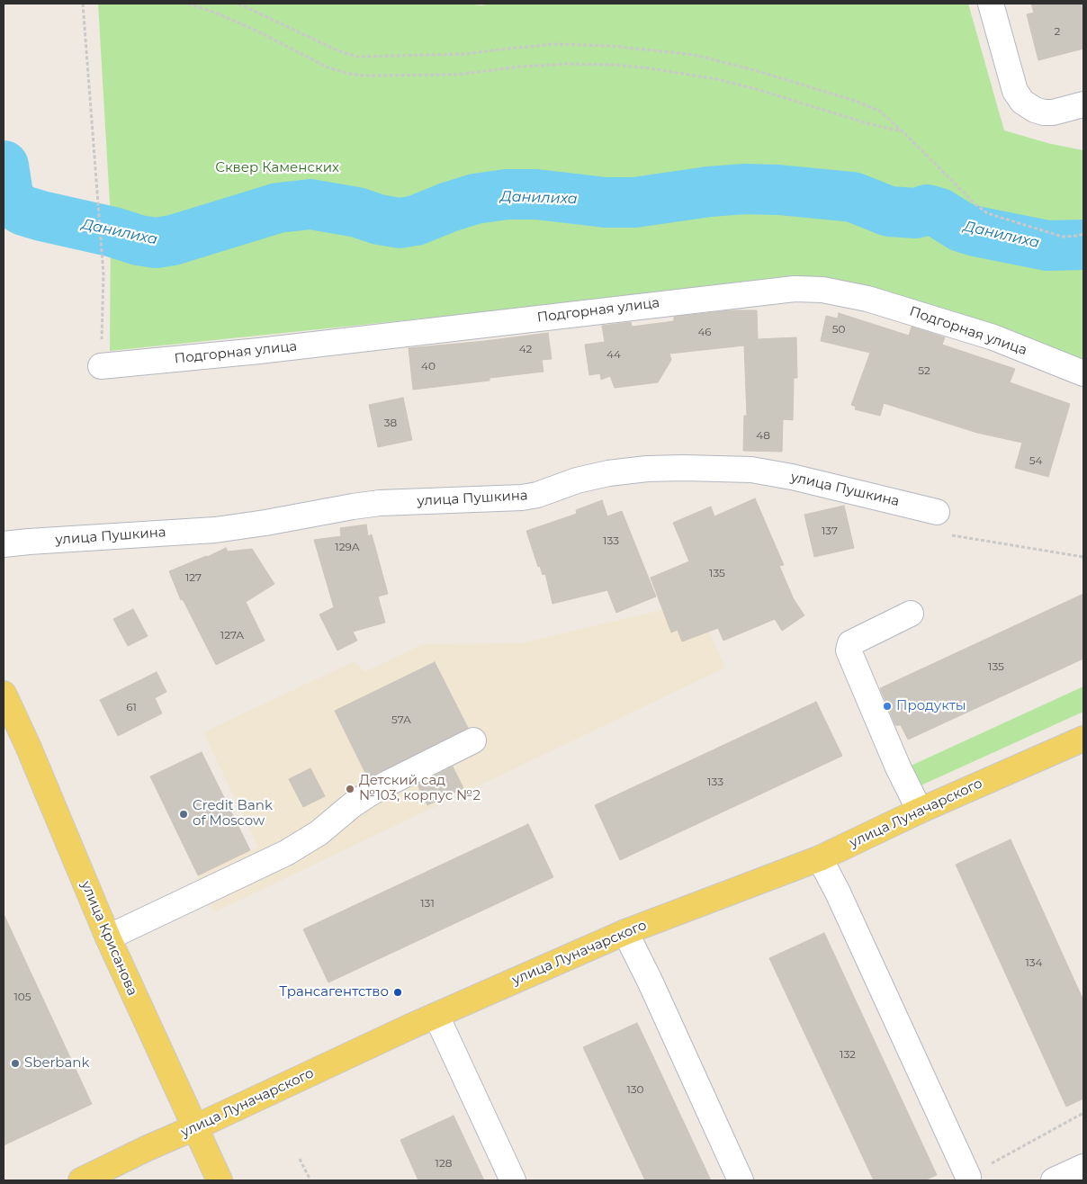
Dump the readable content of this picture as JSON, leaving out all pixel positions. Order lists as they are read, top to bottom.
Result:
{
  "streets": {
    "main road": ["улица Луначарского", "улица Крисанова"],
    "street": ["Подгорная улица", "улица Пушкина"]
  },
  "crossings": [
    ["улица Луначарского", "улица Крисанова"]
  ],
  "water": ["Данилиха"],
  "parks": ["Сквер Каменских"],
  "places": [
    "Прoдукты",
    "Детский сад №103, корпус №2",
    "Credit Bank of Moscow",
    "Трансагентство",
    "Sberbank"
  ],
  "house_numbers": [
    "2",
    "50",
    "46",
    "42",
    "44",
    "40",
    "52",
    "38",
    "48",
    "54",
    "137",
    "133",
    "129А",
    "135",
    "127",
    "127А",
    "135",
    "61",
    "57А",
    "133",
    "131",
    "134",
    "105",
    "132",
    "130",
    "128"
  ]
}
